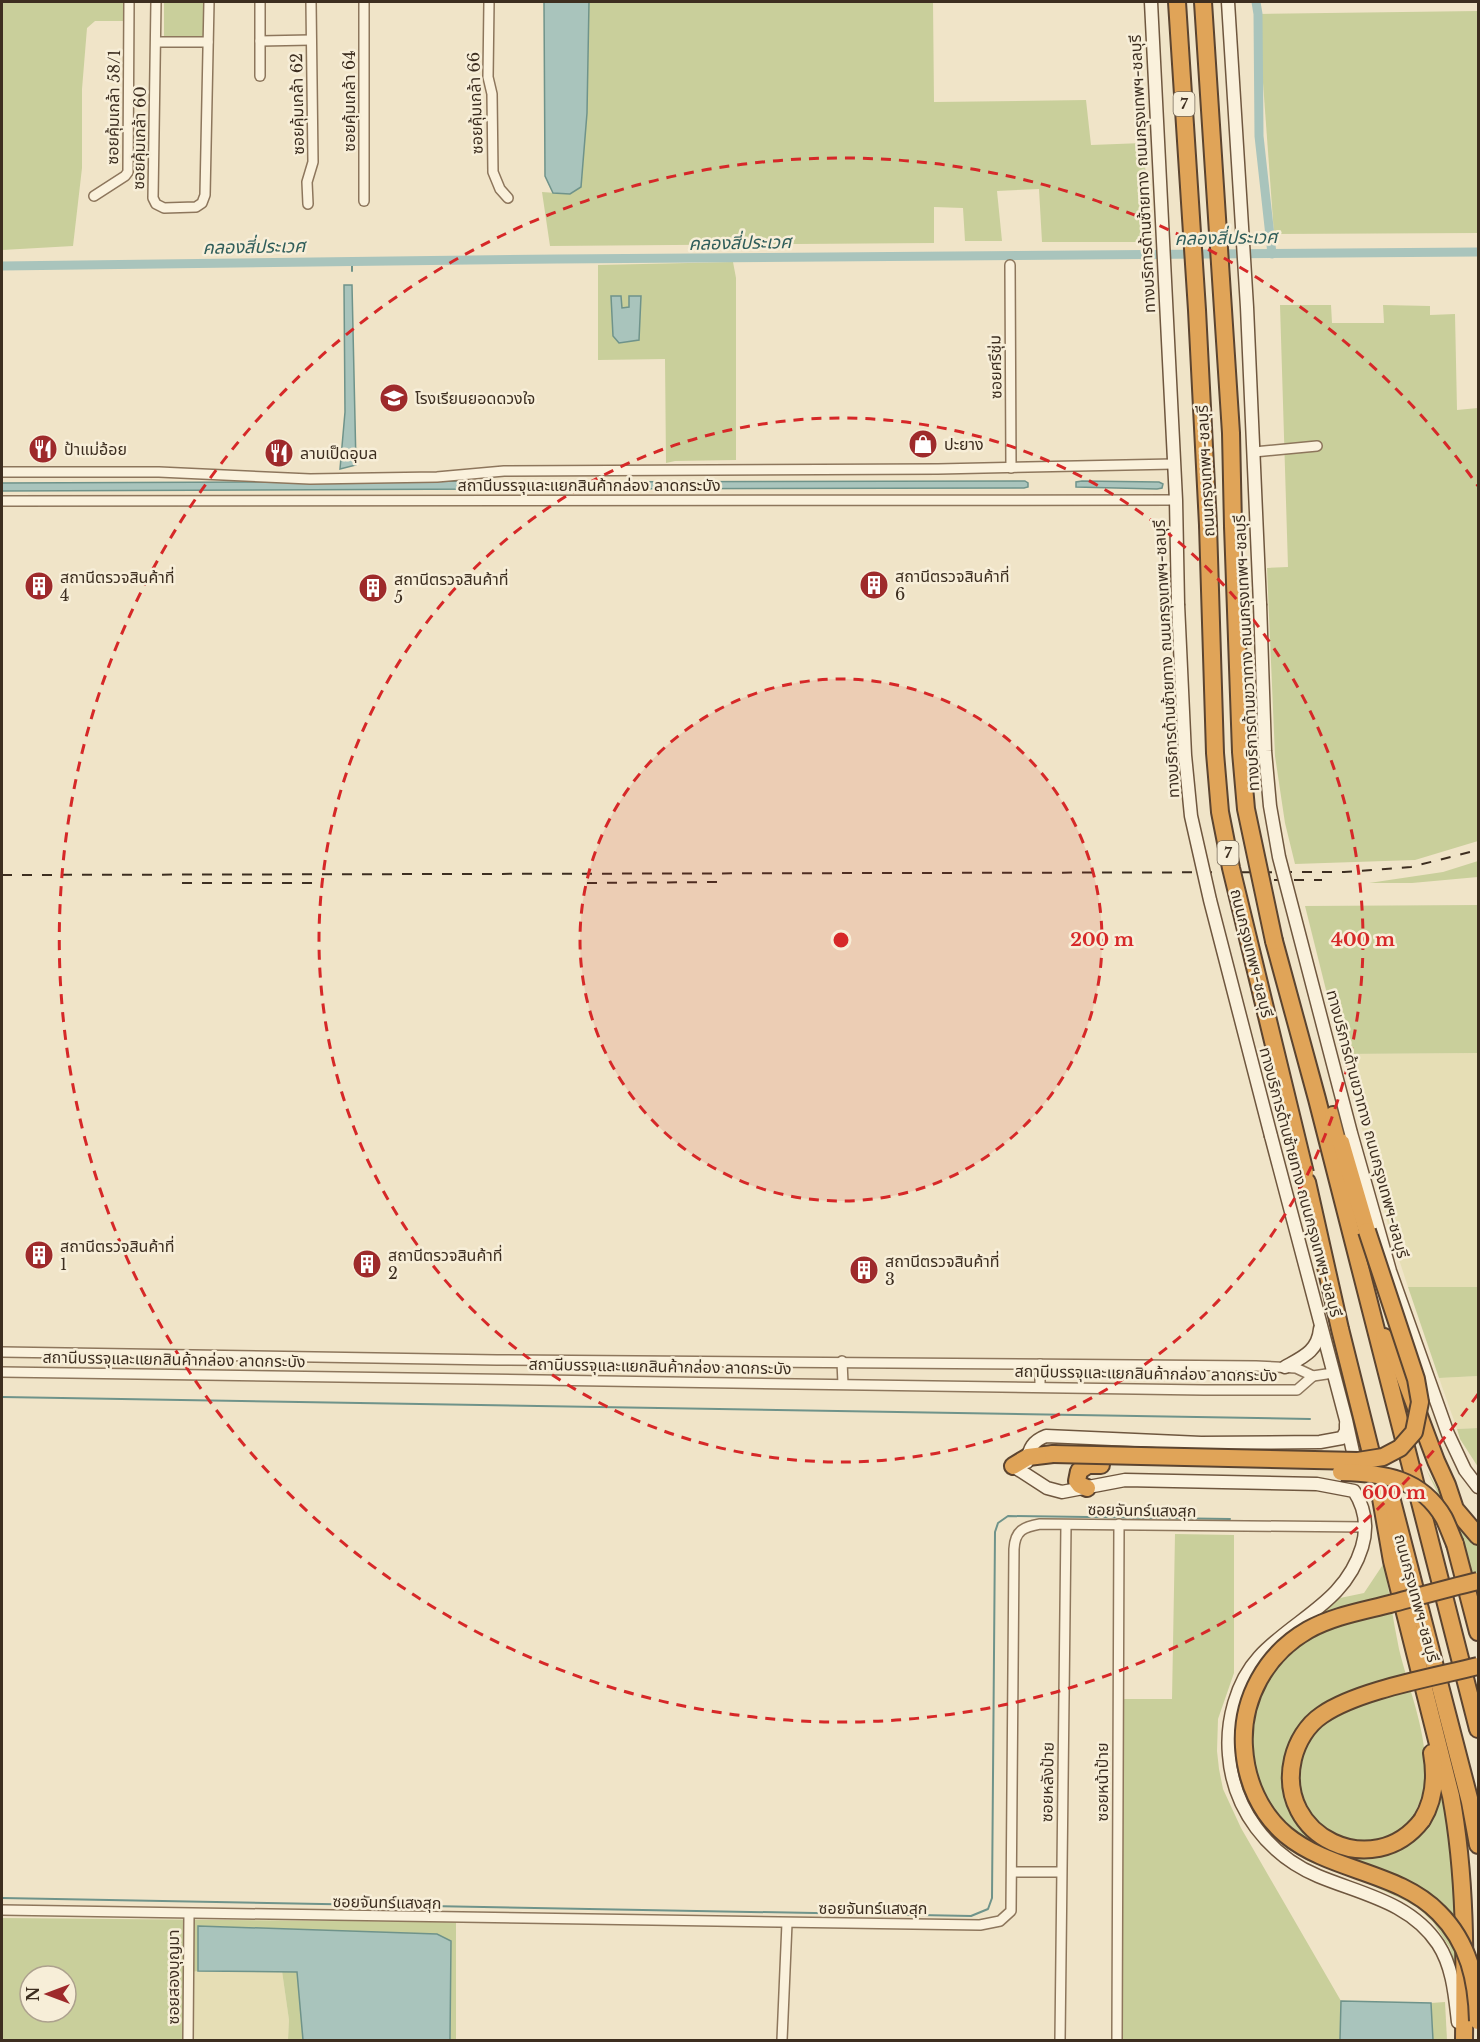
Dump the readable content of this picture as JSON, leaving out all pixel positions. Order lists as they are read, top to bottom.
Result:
{
  "streets": {
    "highway": ["7", "ถนนกรุงเทพฯ-ชลบุรี"],
    "main road": ["ทางบริการด้านซ้ายทาง ถนนกรุงเทพฯ-ชลบุรี", "ทางบริการด้านขวาทาง ถนนกรุงเทพฯ-ชลบุรี"],
    "street": [
      "ซอยคุ้มเกล้า 64",
      "ซอยคุ้มเกล้า 66",
      "ซอยคุ้มเกล้า 62",
      "ซอยคุ้มเกล้า 58/1",
      "ซอยคุ้มเกล้า 60",
      "ซอยศรีชุ่ม",
      "สถานีบรรจุและแยกสินค้ากล่อง ลาดกระบัง",
      "ซอยจันทร์แสงสุก",
      "ซอยหลังป้าย",
      "ซอยหน้าป้าย",
      "ซอยสองบุญมา"
    ]
  },
  "crossings": [
    ["ทางบริการด้านซ้ายทาง ถนนกรุงเทพฯ-ชลบุรี", "สถานีบรรจุและแยกสินค้ากล่อง ลาดกระบัง"],
    ["ซอยศรีชุ่ม", "สถานีบรรจุและแยกสินค้ากล่อง ลาดกระบัง"],
    ["ซอยจันทร์แสงสุก", "ซอยหลังป้าย"],
    ["ซอยจันทร์แสงสุก", "ซอยหน้าป้าย"],
    ["ซอยจันทร์แสงสุก", "ซอยสองบุญมา"]
  ],
  "water": ["คลองสี่ประเวศ"],
  "places": {
    "school or university": ["โรงเรียนยอดดวงใจ"],
    "shop": ["ปะยาง"],
    "restaurant": ["ป้าแม่อ้อย", "ลาบเป็ดอุบล"],
    "building": [
      "สถานีตรวจสินค้าที่ 6",
      "สถานีตรวจสินค้าที่ 4",
      "สถานีตรวจสินค้าที่ 5",
      "สถานีตรวจสินค้าที่ 1",
      "สถานีตรวจสินค้าที่ 2",
      "สถานีตรวจสินค้าที่ 3"
    ]
  },
  "north": "left",
  "rings": ["200 m", "400 m", "600 m"]
}
